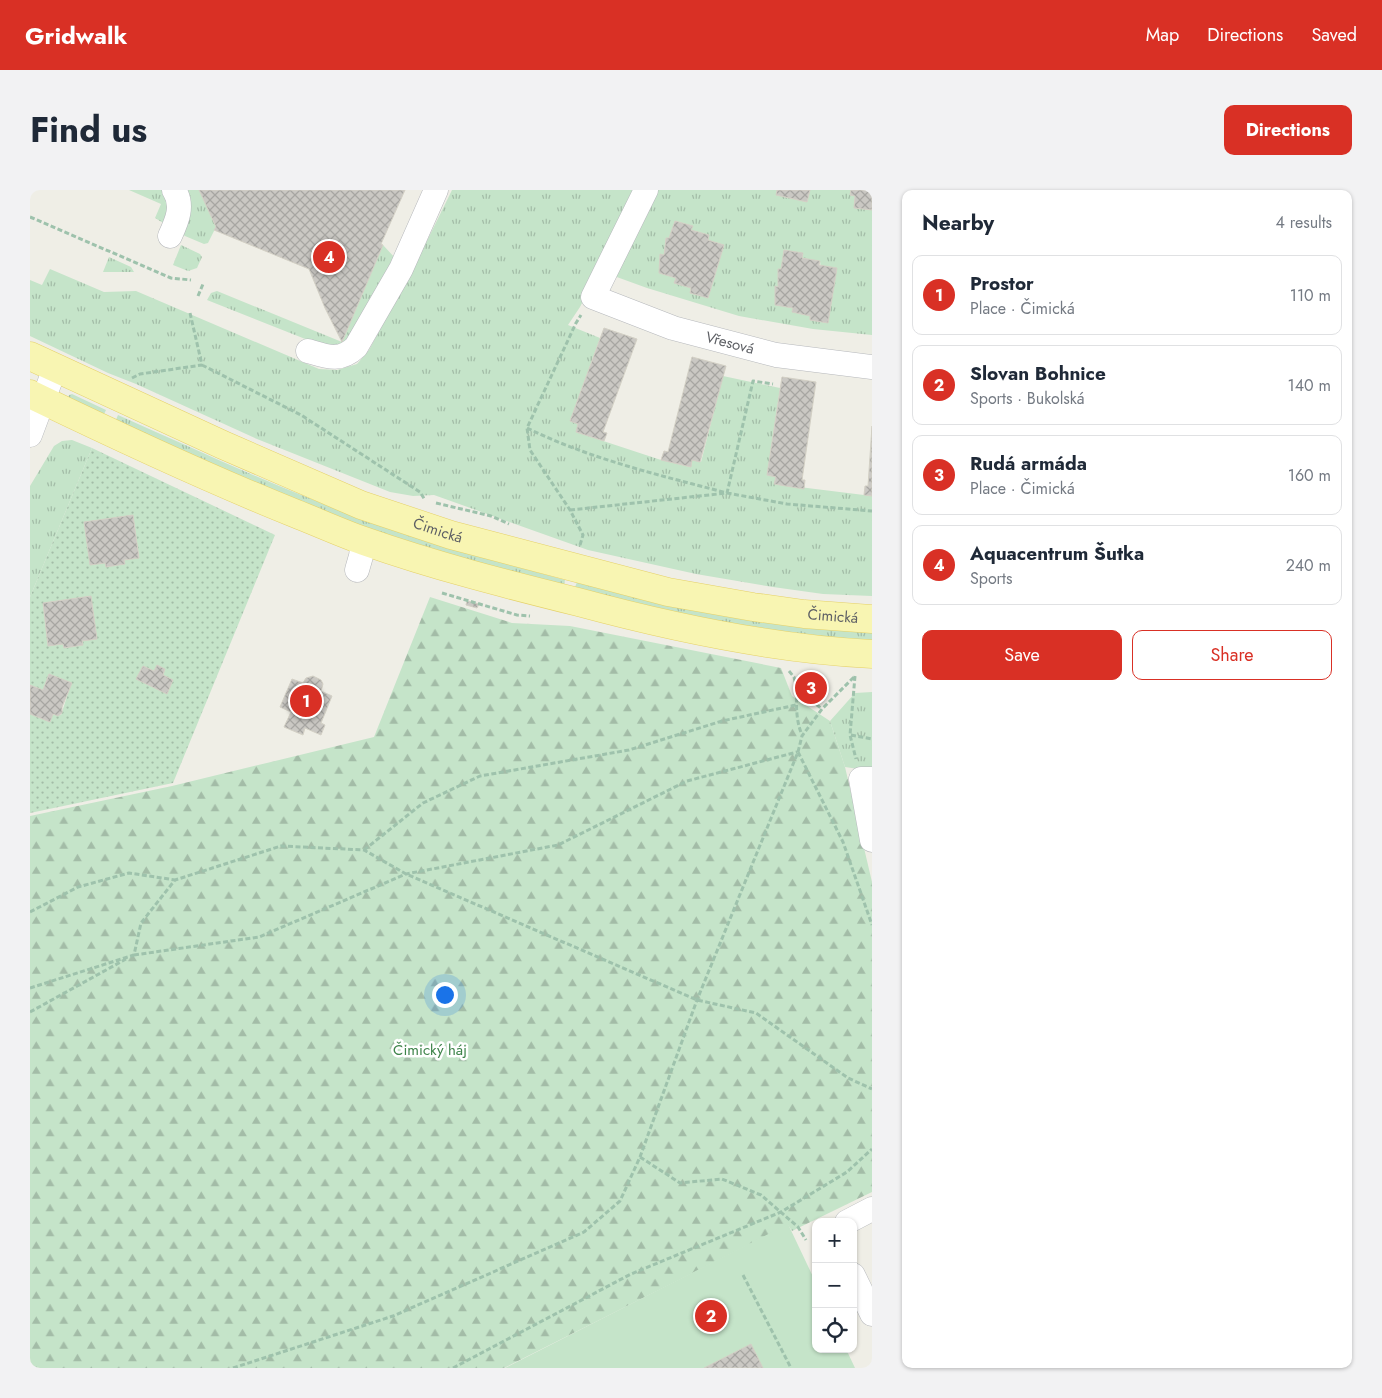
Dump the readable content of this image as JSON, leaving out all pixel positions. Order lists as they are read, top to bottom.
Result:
{
  "streets": {
    "main road": ["Čimická"],
    "street": ["Vřesová"]
  },
  "parks": ["Čimický háj"],
  "page": {
    "header": "Gridwalk",
    "nav": ["Map", "Directions", "Saved"],
    "title": "Find us",
    "buttons": [
      "Directions",
      ["Save", "Share"]
    ],
    "heading": ["Nearby", "4 results"],
    "pins": [
      "4",
      "3",
      "1",
      "2"
    ],
    "list": [
      {
        "mark": "1",
        "name": "Prostor",
        "note": "Place · Čimická",
        "value": "110 m"
      },
      {
        "mark": "2",
        "name": "Slovan Bohnice",
        "note": "Sports · Bukolská",
        "value": "140 m"
      },
      {
        "mark": "3",
        "name": "Rudá armáda",
        "note": "Place · Čimická",
        "value": "160 m"
      },
      {
        "mark": "4",
        "name": "Aquacentrum Šutka",
        "note": "Sports",
        "value": "240 m"
      }
    ],
    "map_buttons": ["+", "−"]
  }
}
